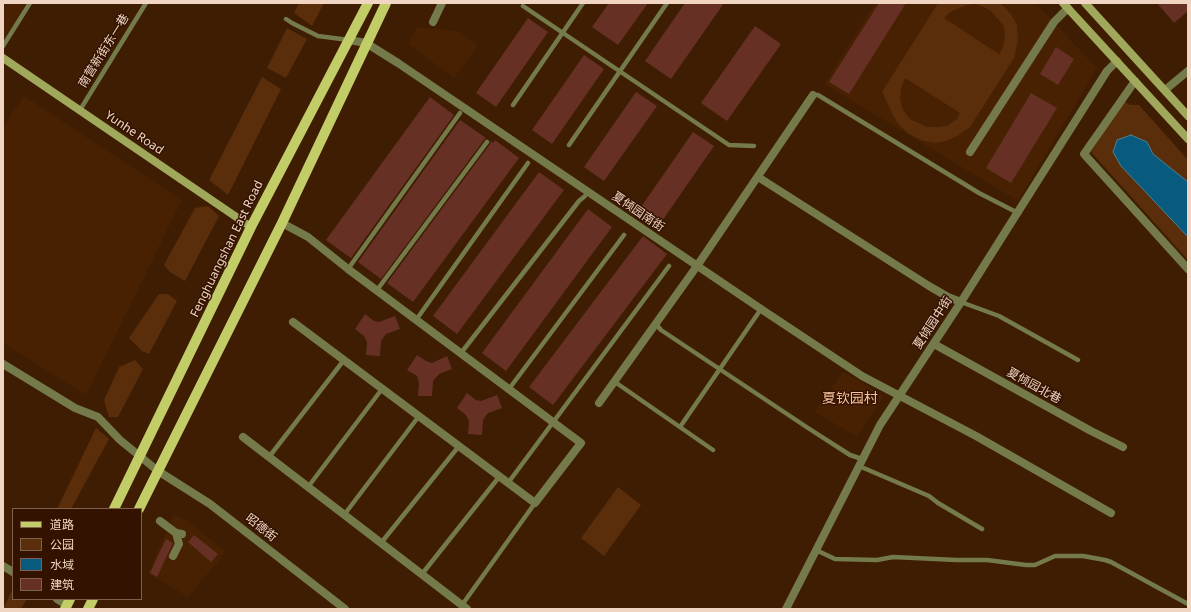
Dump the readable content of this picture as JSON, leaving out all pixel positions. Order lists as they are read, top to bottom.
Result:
{
  "streets": {
    "main road": ["Yunhe Road", "Fenghuangshan East Road"],
    "street": [
      "夏倾园南街",
      "夏倾园中街",
      "夏倾园北巷",
      "昭德街"
    ],
    "lane": ["南营新街东一巷"]
  },
  "crossings": [
    ["南营新街东一巷", "Yunhe Road"],
    ["Yunhe Road", "Fenghuangshan East Road"],
    ["夏倾园南街", "夏倾园中街"],
    ["Fenghuangshan East Road", "昭德街"],
    ["夏倾园中街", "夏倾园北巷"]
  ],
  "districts": ["夏钦园村"],
  "legend": [
    "道路",
    "公园",
    "水域",
    "建筑"
  ]
}
